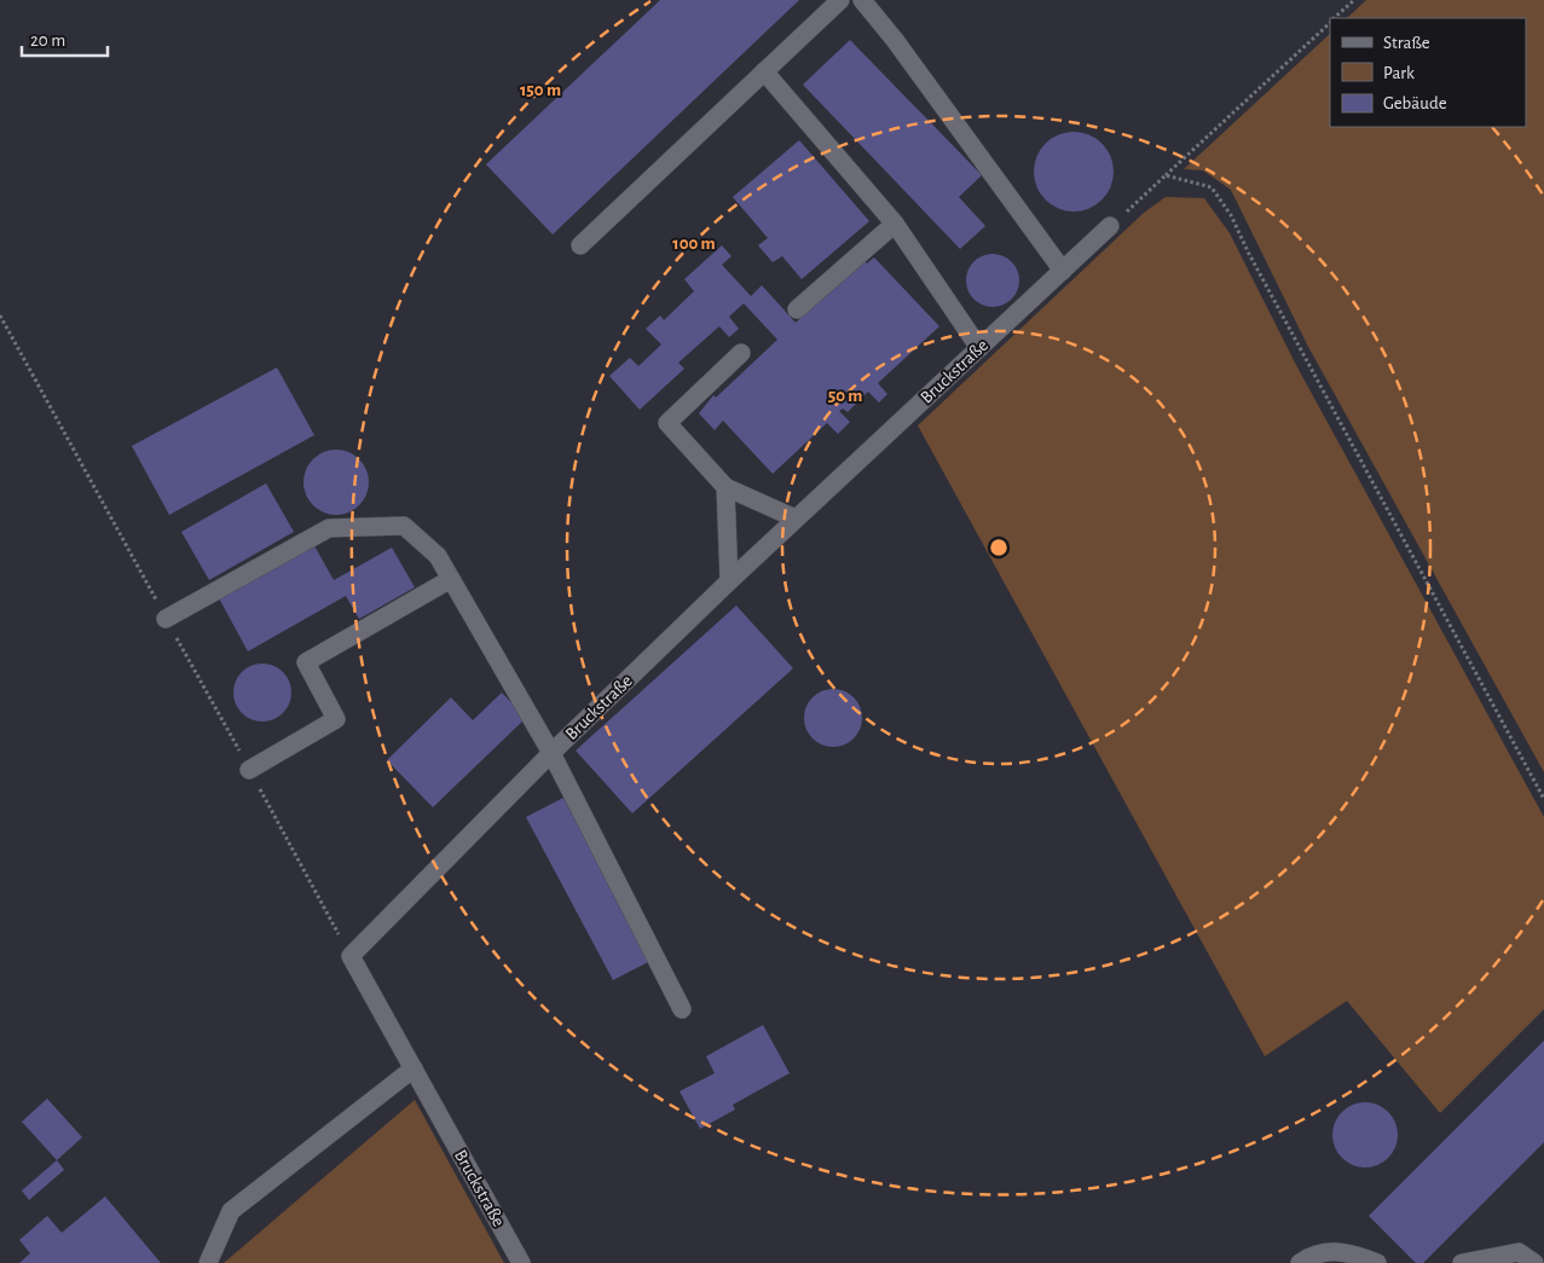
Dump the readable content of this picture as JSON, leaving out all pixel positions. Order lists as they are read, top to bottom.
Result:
{
  "streets": {
    "street": ["Bruckstraße"]
  },
  "legend": ["Straße", "Park", "Gebäude"],
  "scale_bar": "20 m",
  "rings": ["150 m", "100 m", "50 m"]
}
